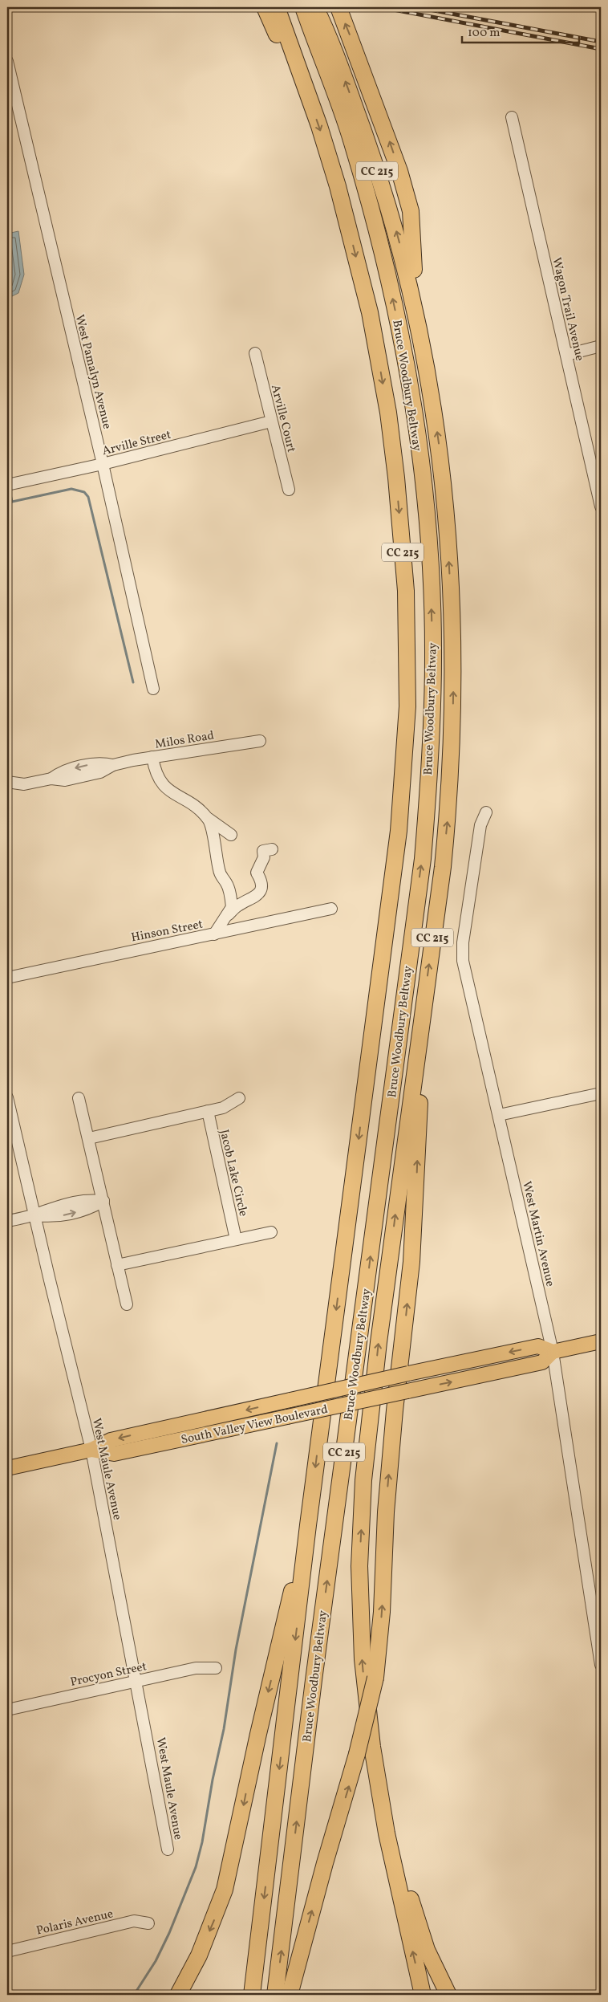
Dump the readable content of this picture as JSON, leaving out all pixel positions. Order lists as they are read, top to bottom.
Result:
{
  "streets": {
    "highway": ["CC 215", "Bruce Woodbury Beltway"],
    "main road": ["South Valley View Boulevard"],
    "street": [
      "Wagon Trail Avenue",
      "West Pamalyn Avenue",
      "Arville Court",
      "Arville Street",
      "Milos Road",
      "Hinson Street",
      "Jacob Lake Circle",
      "West Martin Avenue",
      "West Maule Avenue",
      "Procyon Street",
      "Polaris Avenue"
    ]
  },
  "crossings": [
    ["CC 215", "Bruce Woodbury Beltway"],
    ["West Pamalyn Avenue", "Arville Street"],
    ["Arville Court", "Arville Street"],
    ["West Martin Avenue", "South Valley View Boulevard"],
    ["South Valley View Boulevard", "West Maule Avenue"],
    ["West Maule Avenue", "Procyon Street"]
  ],
  "scale_bar": "100 m"
}
